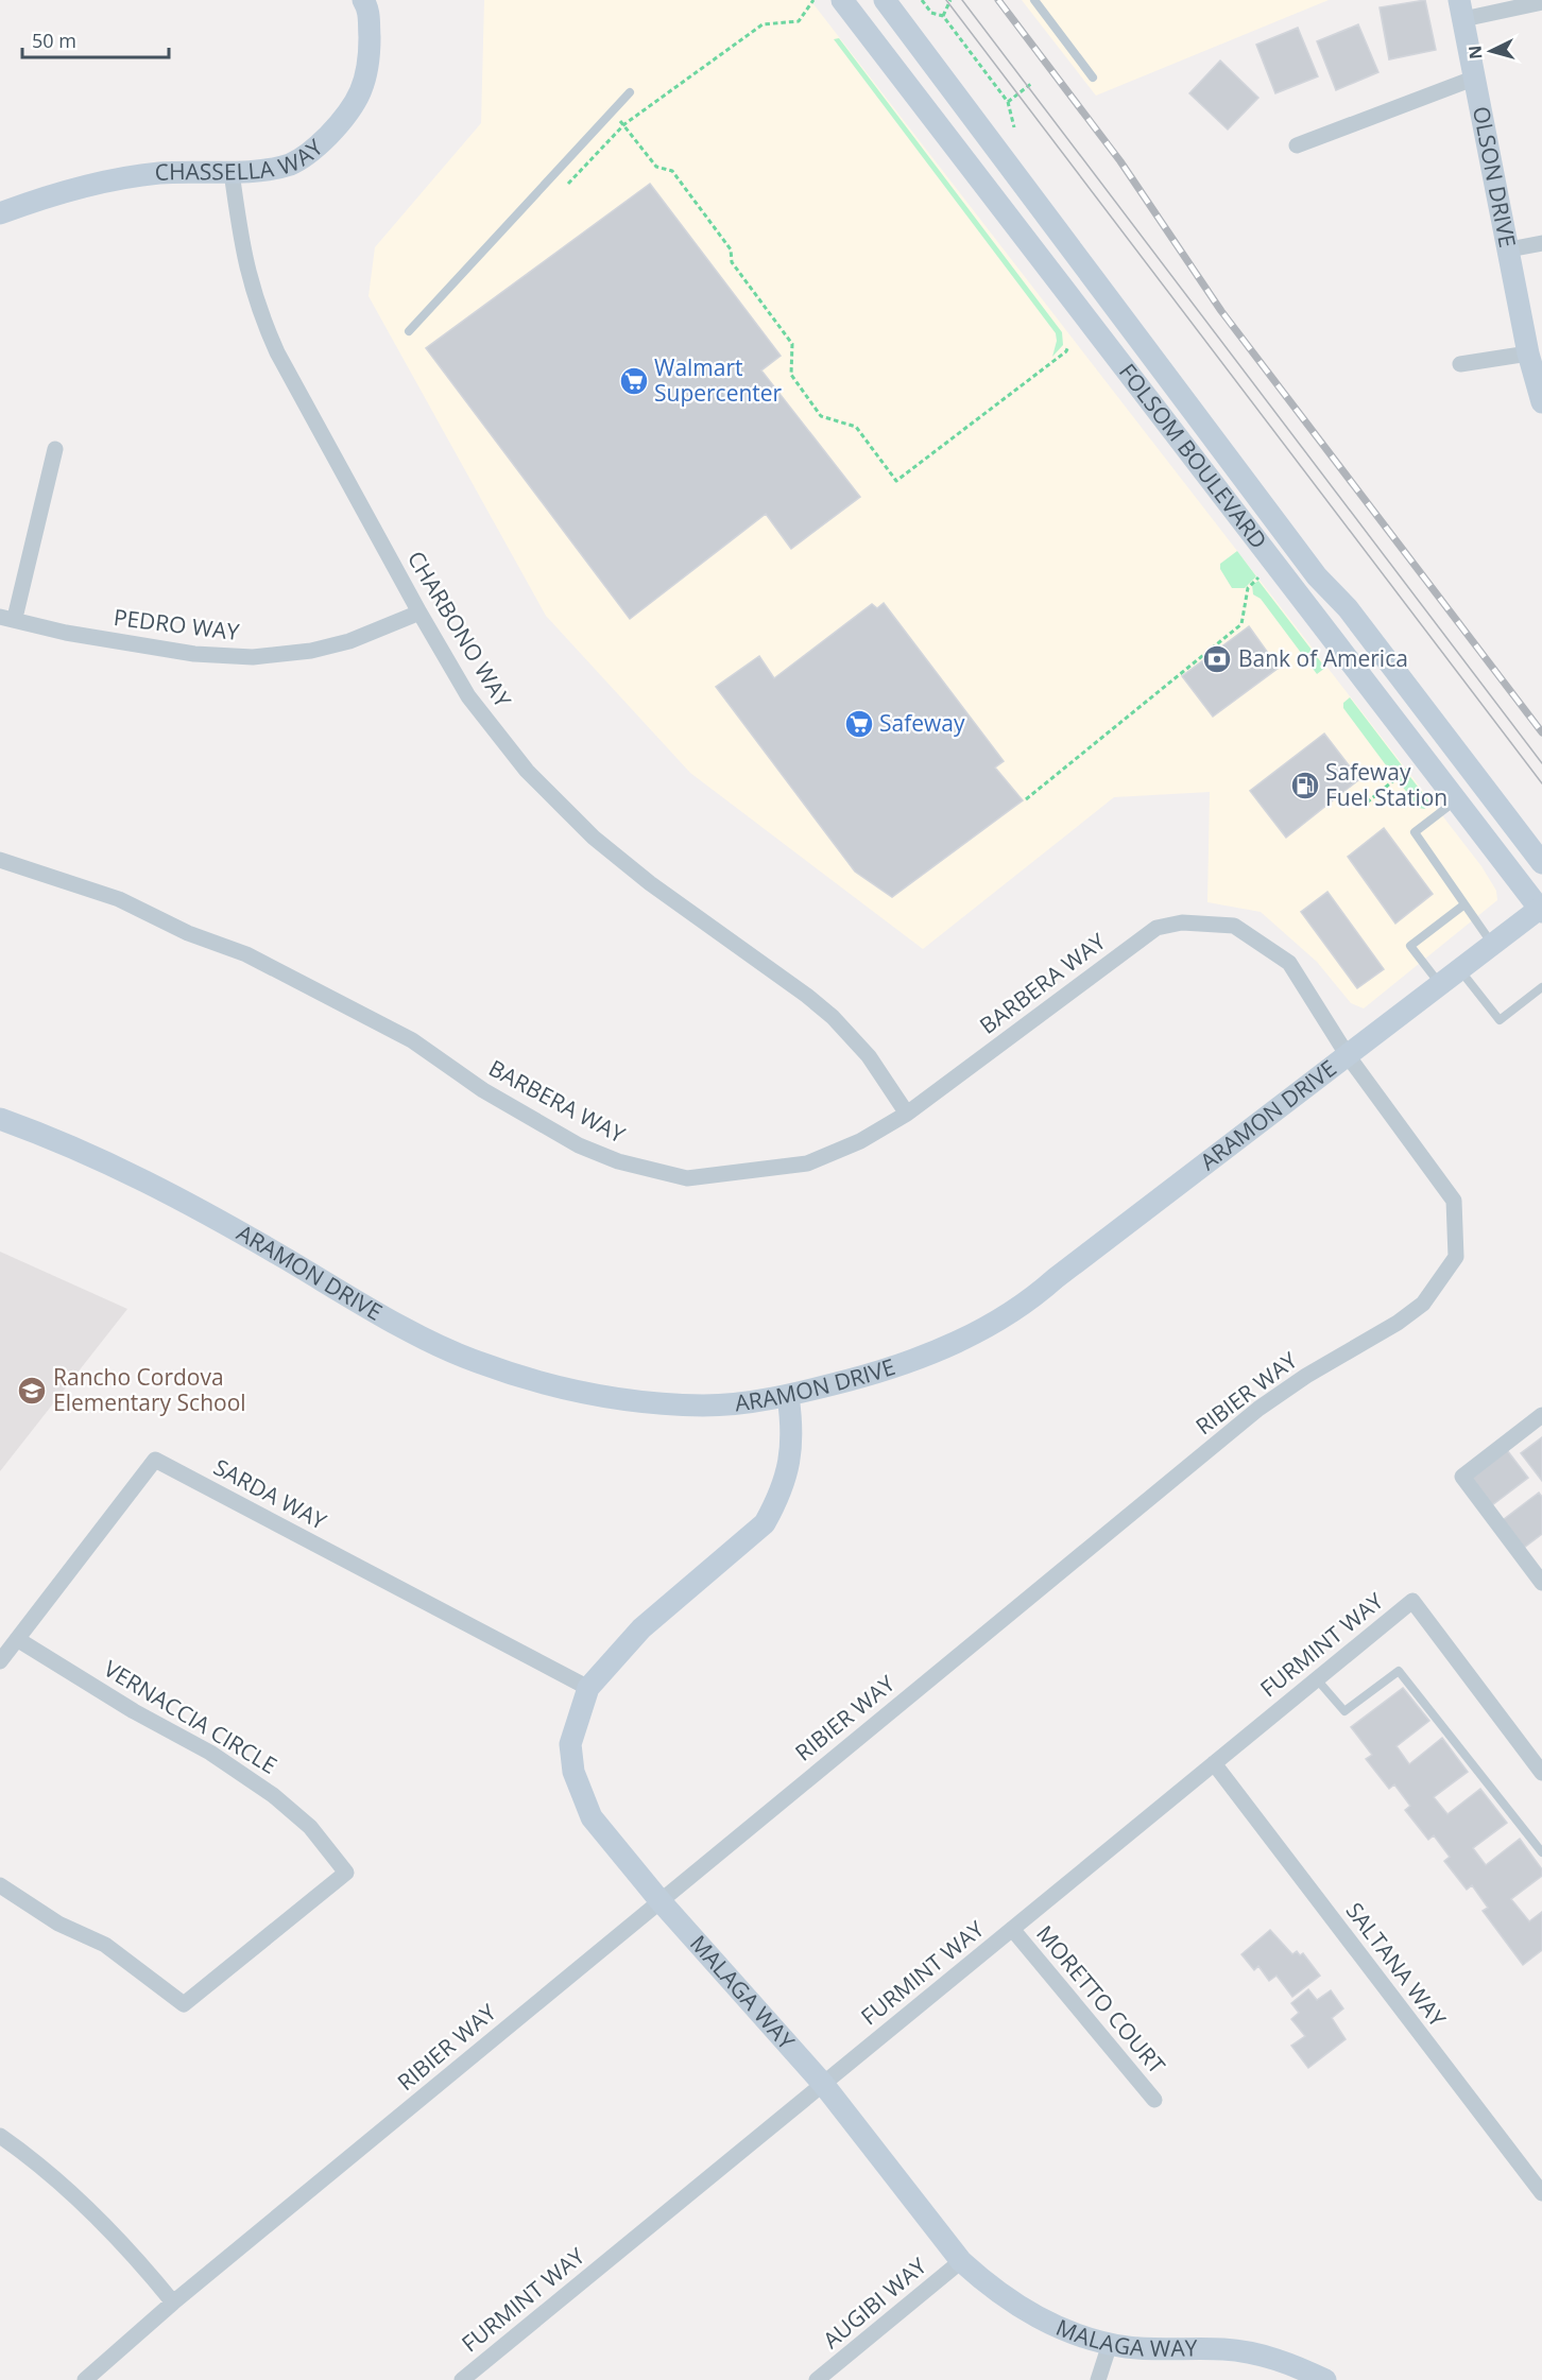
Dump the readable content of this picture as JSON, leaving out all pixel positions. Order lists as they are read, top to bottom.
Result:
{
  "streets": {
    "street": [
      "CHASSELLA WAY",
      "OLSON DRIVE",
      "FOLSOM BOULEVARD",
      "PEDRO WAY",
      "CHARBONO WAY",
      "BARBERA WAY",
      "ARAMON DRIVE",
      "RIBIER WAY",
      "SARDA WAY",
      "FURMINT WAY",
      "VERNACCIA CIRCLE",
      "SALTANA WAY",
      "MALAGA WAY",
      "MORETTO COURT",
      "AUGIBI WAY"
    ]
  },
  "crossings": [
    ["CHASSELLA WAY", "CHARBONO WAY"],
    ["FOLSOM BOULEVARD", "ARAMON DRIVE"],
    ["PEDRO WAY", "CHARBONO WAY"],
    ["CHARBONO WAY", "BARBERA WAY"],
    ["BARBERA WAY", "ARAMON DRIVE"],
    ["BARBERA WAY", "RIBIER WAY"],
    ["ARAMON DRIVE", "RIBIER WAY"],
    ["ARAMON DRIVE", "MALAGA WAY"],
    ["RIBIER WAY", "MALAGA WAY"],
    ["SARDA WAY", "VERNACCIA CIRCLE"],
    ["SARDA WAY", "MALAGA WAY"],
    ["FURMINT WAY", "SALTANA WAY"],
    ["FURMINT WAY", "MALAGA WAY"],
    ["FURMINT WAY", "MORETTO COURT"],
    ["MALAGA WAY", "AUGIBI WAY"]
  ],
  "places": {
    "supermarket": ["Walmart Supercenter", "Safeway"],
    "bank": ["Bank of America"],
    "fuel station": ["Safeway Fuel Station"],
    "school or university": ["Rancho Cordova Elementary School"]
  },
  "scale_bar": "50 m",
  "north": "left"
}
